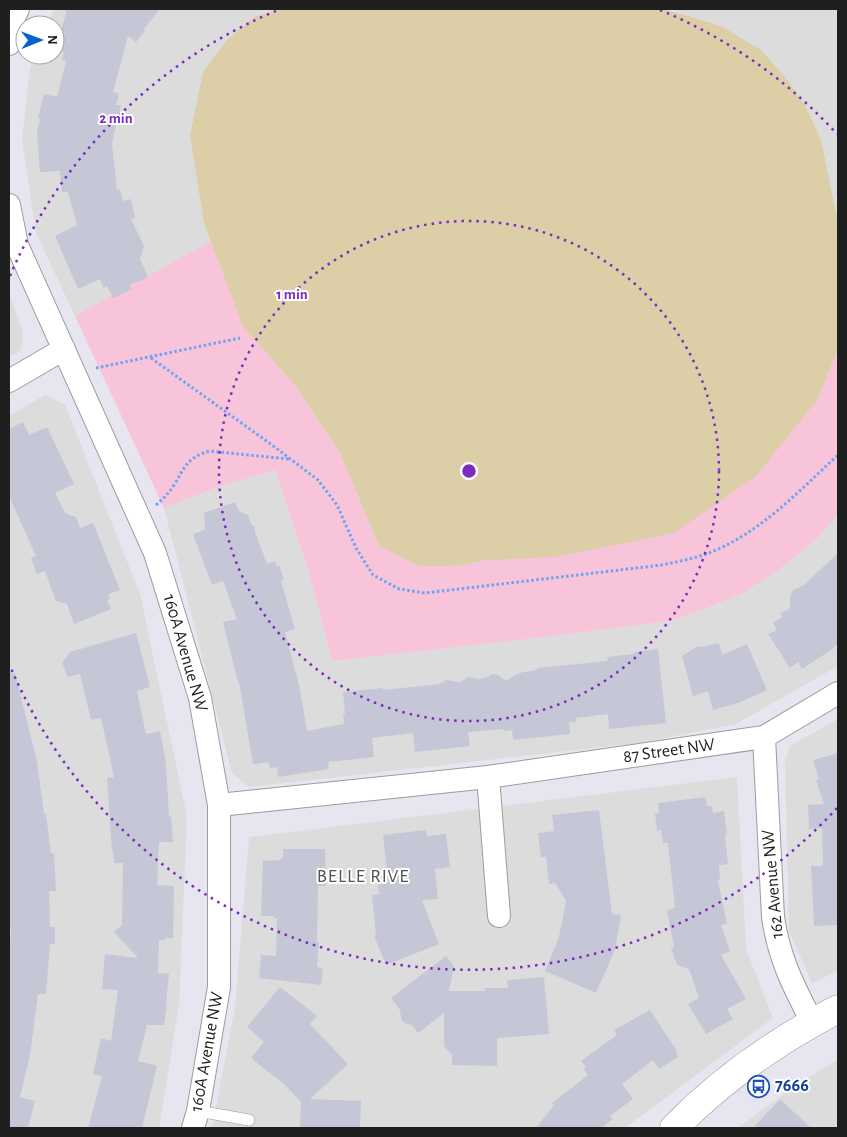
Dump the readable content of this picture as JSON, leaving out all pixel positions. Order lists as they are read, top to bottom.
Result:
{
  "streets": {
    "street": ["160A Avenue NW", "87 Street NW", "162 Avenue NW"]
  },
  "crossings": [
    ["160A Avenue NW", "87 Street NW"],
    ["87 Street NW", "162 Avenue NW"]
  ],
  "districts": ["BELLE RIVE"],
  "places": {
    "bus stop": ["7666"]
  },
  "north": "right",
  "rings": ["2 min", "1 min"]
}
